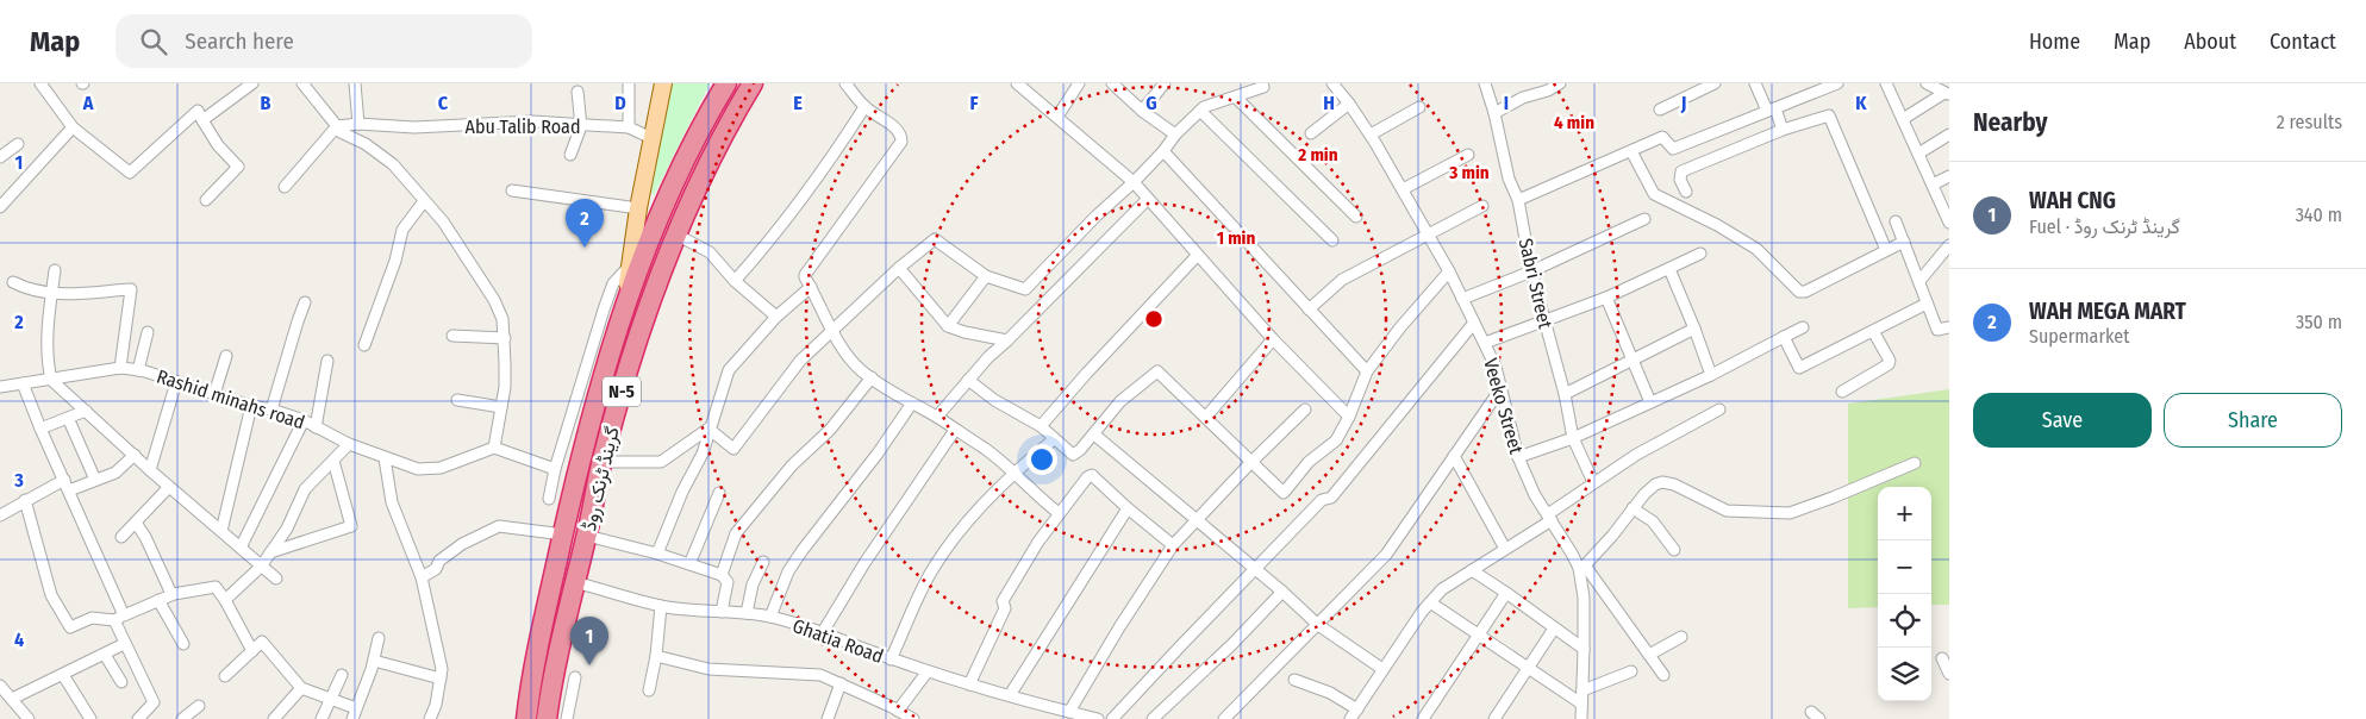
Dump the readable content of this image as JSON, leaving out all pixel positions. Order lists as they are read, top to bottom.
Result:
{
  "streets": {
    "highway": ["N-5", "گرینڈ ٹرنک روڈ"],
    "street": [
      "Abu Talib Road",
      "Sabri Street",
      "Rashid minahs road",
      "Veeko Street",
      "Ghatia Road"
    ]
  },
  "crossings": [
    ["گرینڈ ٹرنک روڈ", "Ghatia Road"]
  ],
  "page": {
    "header": "Map",
    "search": "Search here",
    "nav": [
      "Home",
      "Map",
      "About",
      "Contact"
    ],
    "heading": ["Nearby", "2 results"],
    "list": [
      {
        "mark": "1",
        "name": "WAH CNG",
        "note": "Fuel · گرینڈ ٹرنک روڈ",
        "value": "340 m"
      },
      {
        "mark": "2",
        "name": "WAH MEGA MART",
        "note": "Supermarket",
        "value": "350 m"
      }
    ],
    "pins": ["2", "1"],
    "buttons": ["Save", "Share"],
    "map_buttons": ["+", "−"]
  },
  "grid": {
    "columns": [
      "A",
      "B",
      "C",
      "D",
      "E",
      "F",
      "G",
      "H",
      "I",
      "J",
      "K"
    ],
    "rows": [
      "1",
      "2",
      "3",
      "4"
    ]
  },
  "rings": [
    "4 min",
    "2 min",
    "3 min",
    "1 min"
  ]
}
